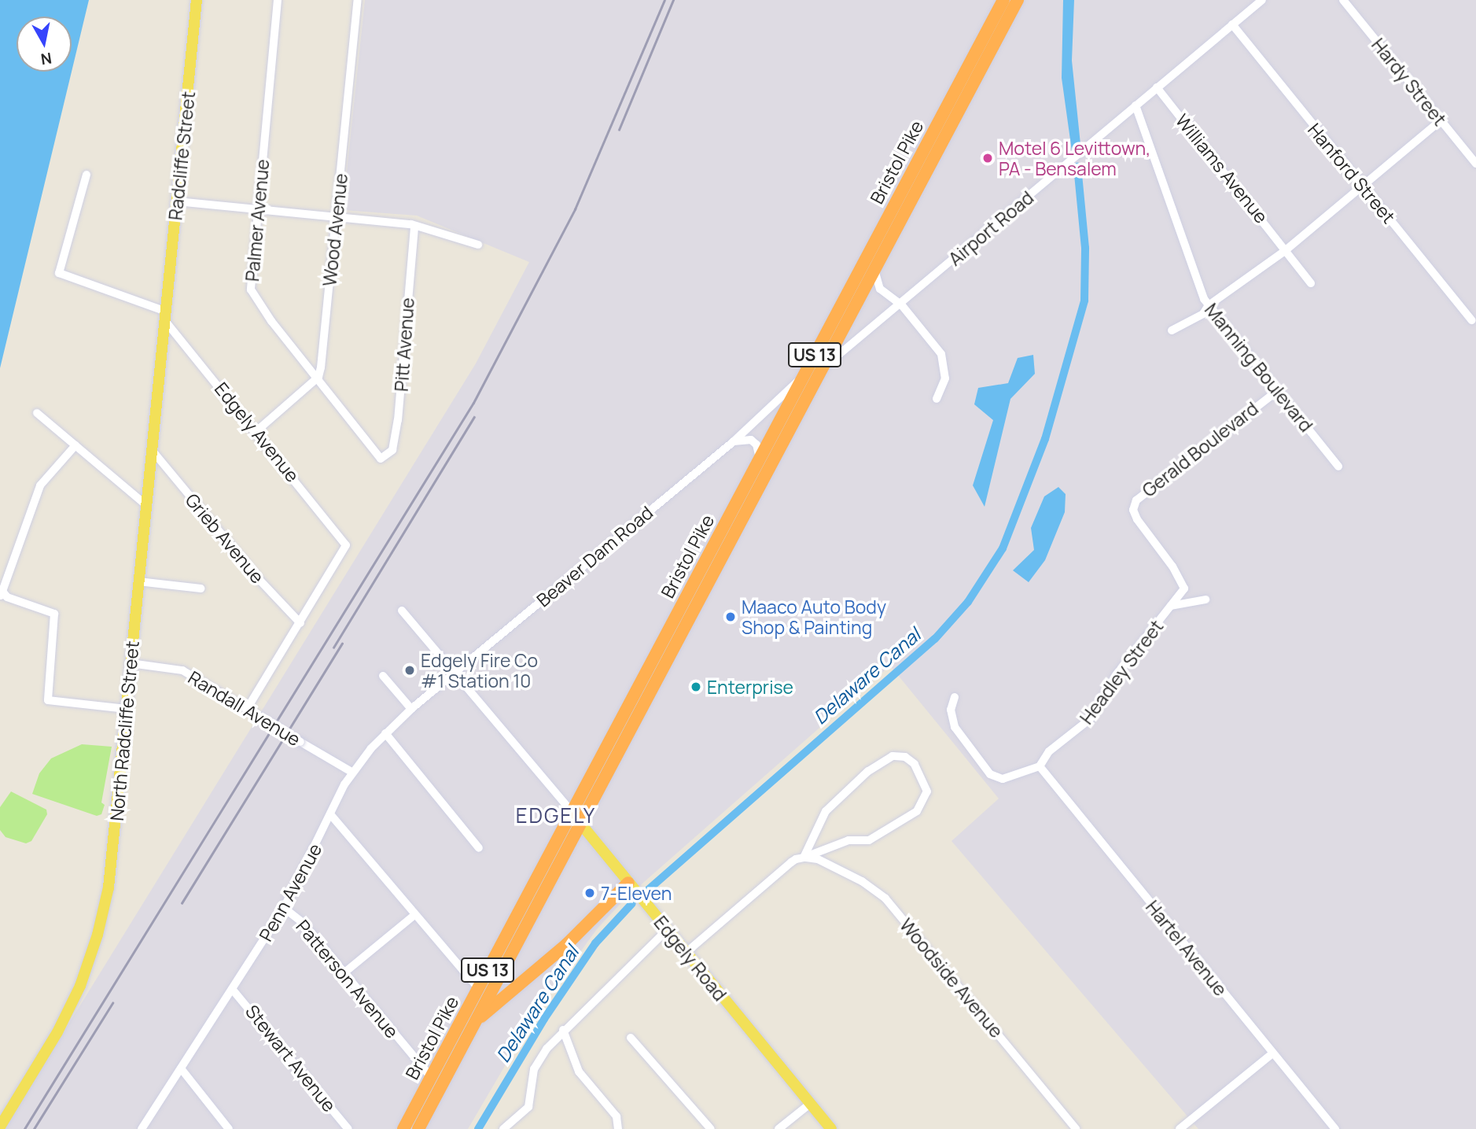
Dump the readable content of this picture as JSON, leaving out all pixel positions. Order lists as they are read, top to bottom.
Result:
{
  "streets": {
    "highway": ["Bristol Pike", "US 13"],
    "main road": ["Radcliffe Street", "North Radcliffe Street", "Edgely Road"],
    "street": [
      "Hardy Street",
      "Williams Avenue",
      "Hanford Street",
      "Palmer Avenue",
      "Airport Road",
      "Wood Avenue",
      "Pitt Avenue",
      "Manning Boulevard",
      "Edgely Avenue",
      "Gerald Boulevard",
      "Grieb Avenue",
      "Beaver Dam Road",
      "Headley Street",
      "Randall Avenue",
      "Penn Avenue",
      "Hartel Avenue",
      "Woodside Avenue",
      "Patterson Avenue",
      "Stewart Avenue"
    ]
  },
  "crossings": [
    ["Radcliffe Street", "Edgely Avenue"],
    ["Radcliffe Street", "North Radcliffe Street"],
    ["Bristol Pike", "Airport Road"],
    ["Bristol Pike", "Beaver Dam Road"],
    ["Bristol Pike", "Edgely Road"],
    ["Bristol Pike", "Patterson Avenue"],
    ["Williams Avenue", "Airport Road"],
    ["Hanford Street", "Airport Road"],
    ["Palmer Avenue", "Wood Avenue"],
    ["Palmer Avenue", "Pitt Avenue"],
    ["Airport Road", "Manning Boulevard"],
    ["Manning Boulevard", "Gerald Boulevard"],
    ["Edgely Avenue", "Grieb Avenue"],
    ["Edgely Avenue", "North Radcliffe Street"],
    ["Gerald Boulevard", "Headley Street"],
    ["Grieb Avenue", "North Radcliffe Street"],
    ["Beaver Dam Road", "Penn Avenue"],
    ["Beaver Dam Road", "Edgely Road"],
    ["Headley Street", "Hartel Avenue"],
    ["Randall Avenue", "North Radcliffe Street"],
    ["Randall Avenue", "Penn Avenue"],
    ["Penn Avenue", "Edgely Road"],
    ["Penn Avenue", "Patterson Avenue"],
    ["Penn Avenue", "Stewart Avenue"]
  ],
  "districts": ["EDGELY"],
  "water": ["Delaware Canal"],
  "places": [
    "Motel 6 Levittown, PA - Bensalem",
    "Maaco Auto Body Shop & Painting",
    "Edgely Fire Co #1 Station 10",
    "Enterprise",
    "7-Eleven"
  ],
  "north": "bottom"
}
